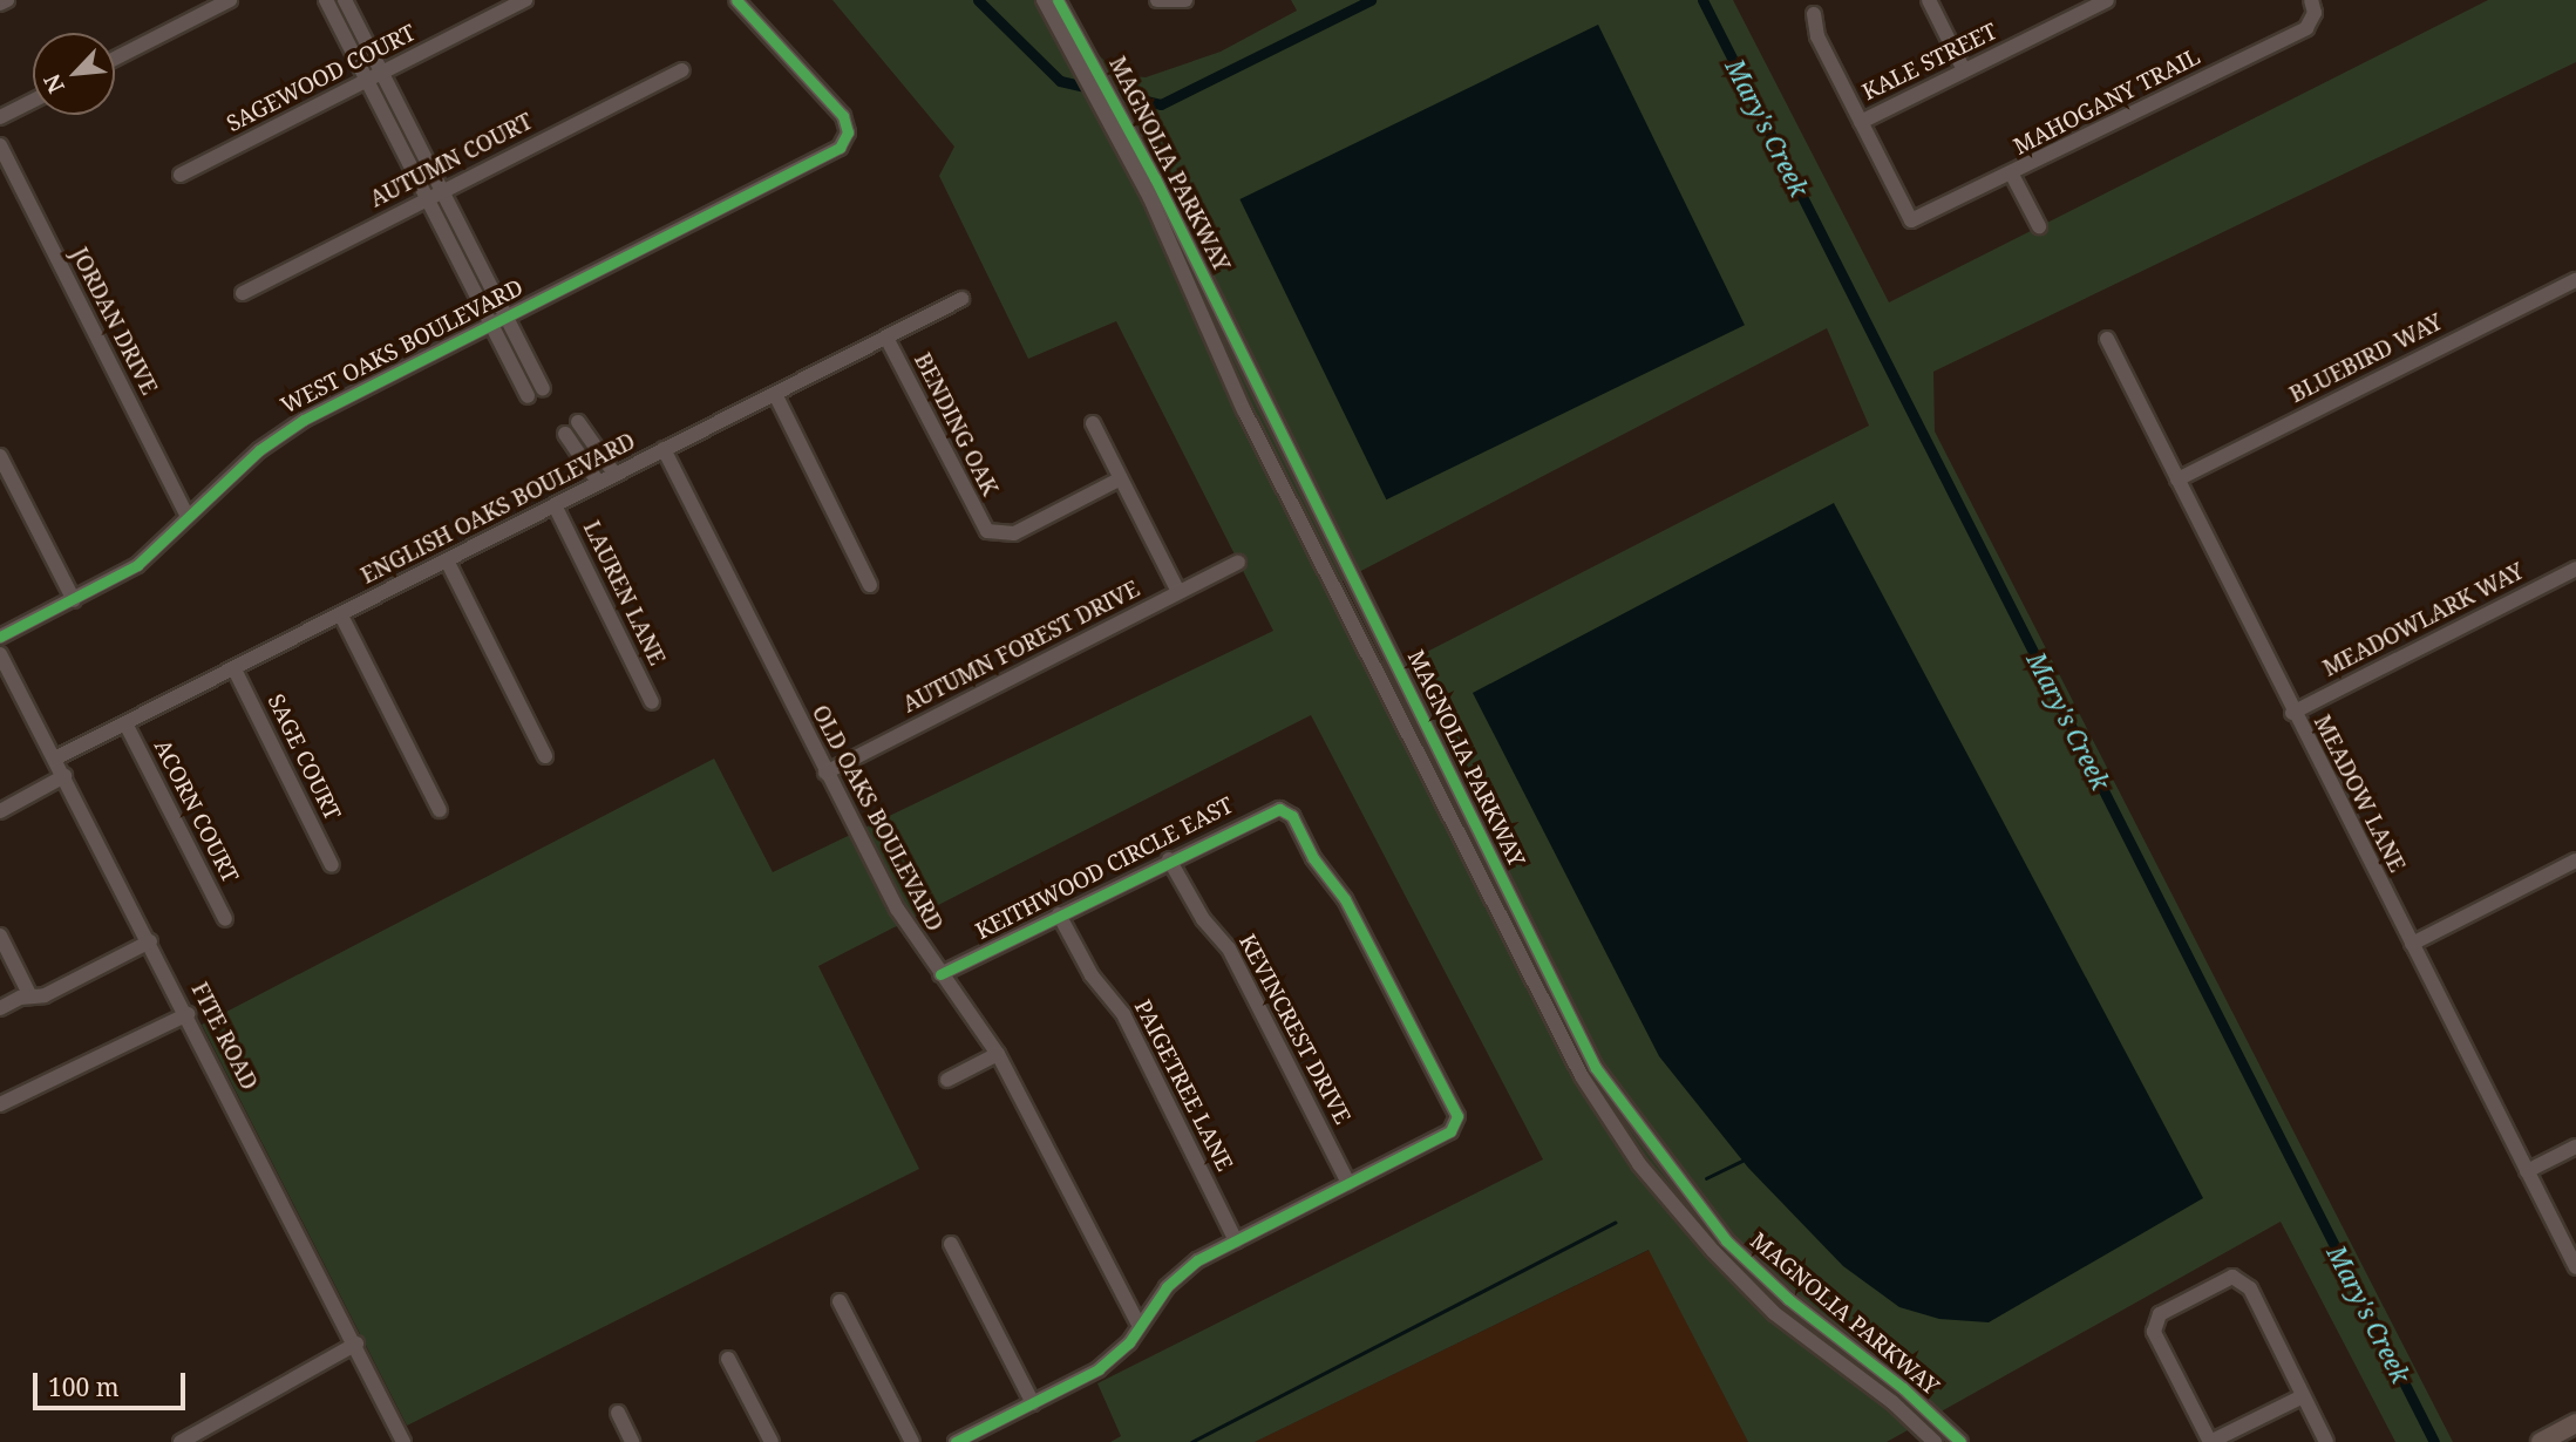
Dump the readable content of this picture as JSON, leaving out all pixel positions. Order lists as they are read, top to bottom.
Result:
{
  "streets": {
    "street": [
      "KALE STREET",
      "SAGEWOOD COURT",
      "MAHOGANY TRAIL",
      "AUTUMN COURT",
      "MAGNOLIA PARKWAY",
      "JORDAN DRIVE",
      "WEST OAKS BOULEVARD",
      "BLUEBIRD WAY",
      "BENDING OAK",
      "ENGLISH OAKS BOULEVARD",
      "LAUREN LANE",
      "MEADOWLARK WAY",
      "AUTUMN FOREST DRIVE",
      "SAGE COURT",
      "MEADOW LANE",
      "ACORN COURT",
      "OLD OAKS BOULEVARD",
      "KEITHWOOD CIRCLE EAST",
      "KEVINCREST DRIVE",
      "FITE ROAD",
      "PAIGETREE LANE"
    ]
  },
  "crossings": [
    ["KALE STREET", "MAHOGANY TRAIL"],
    ["JORDAN DRIVE", "WEST OAKS BOULEVARD"],
    ["BLUEBIRD WAY", "MEADOW LANE"],
    ["BENDING OAK", "ENGLISH OAKS BOULEVARD"],
    ["ENGLISH OAKS BOULEVARD", "LAUREN LANE"],
    ["ENGLISH OAKS BOULEVARD", "SAGE COURT"],
    ["ENGLISH OAKS BOULEVARD", "ACORN COURT"],
    ["ENGLISH OAKS BOULEVARD", "OLD OAKS BOULEVARD"],
    ["ENGLISH OAKS BOULEVARD", "FITE ROAD"],
    ["MEADOWLARK WAY", "MEADOW LANE"],
    ["AUTUMN FOREST DRIVE", "OLD OAKS BOULEVARD"],
    ["OLD OAKS BOULEVARD", "KEITHWOOD CIRCLE EAST"],
    ["KEITHWOOD CIRCLE EAST", "KEVINCREST DRIVE"],
    ["KEITHWOOD CIRCLE EAST", "PAIGETREE LANE"]
  ],
  "water": ["Mary's Creek"],
  "scale_bar": "100 m",
  "north": "bottom left"
}
